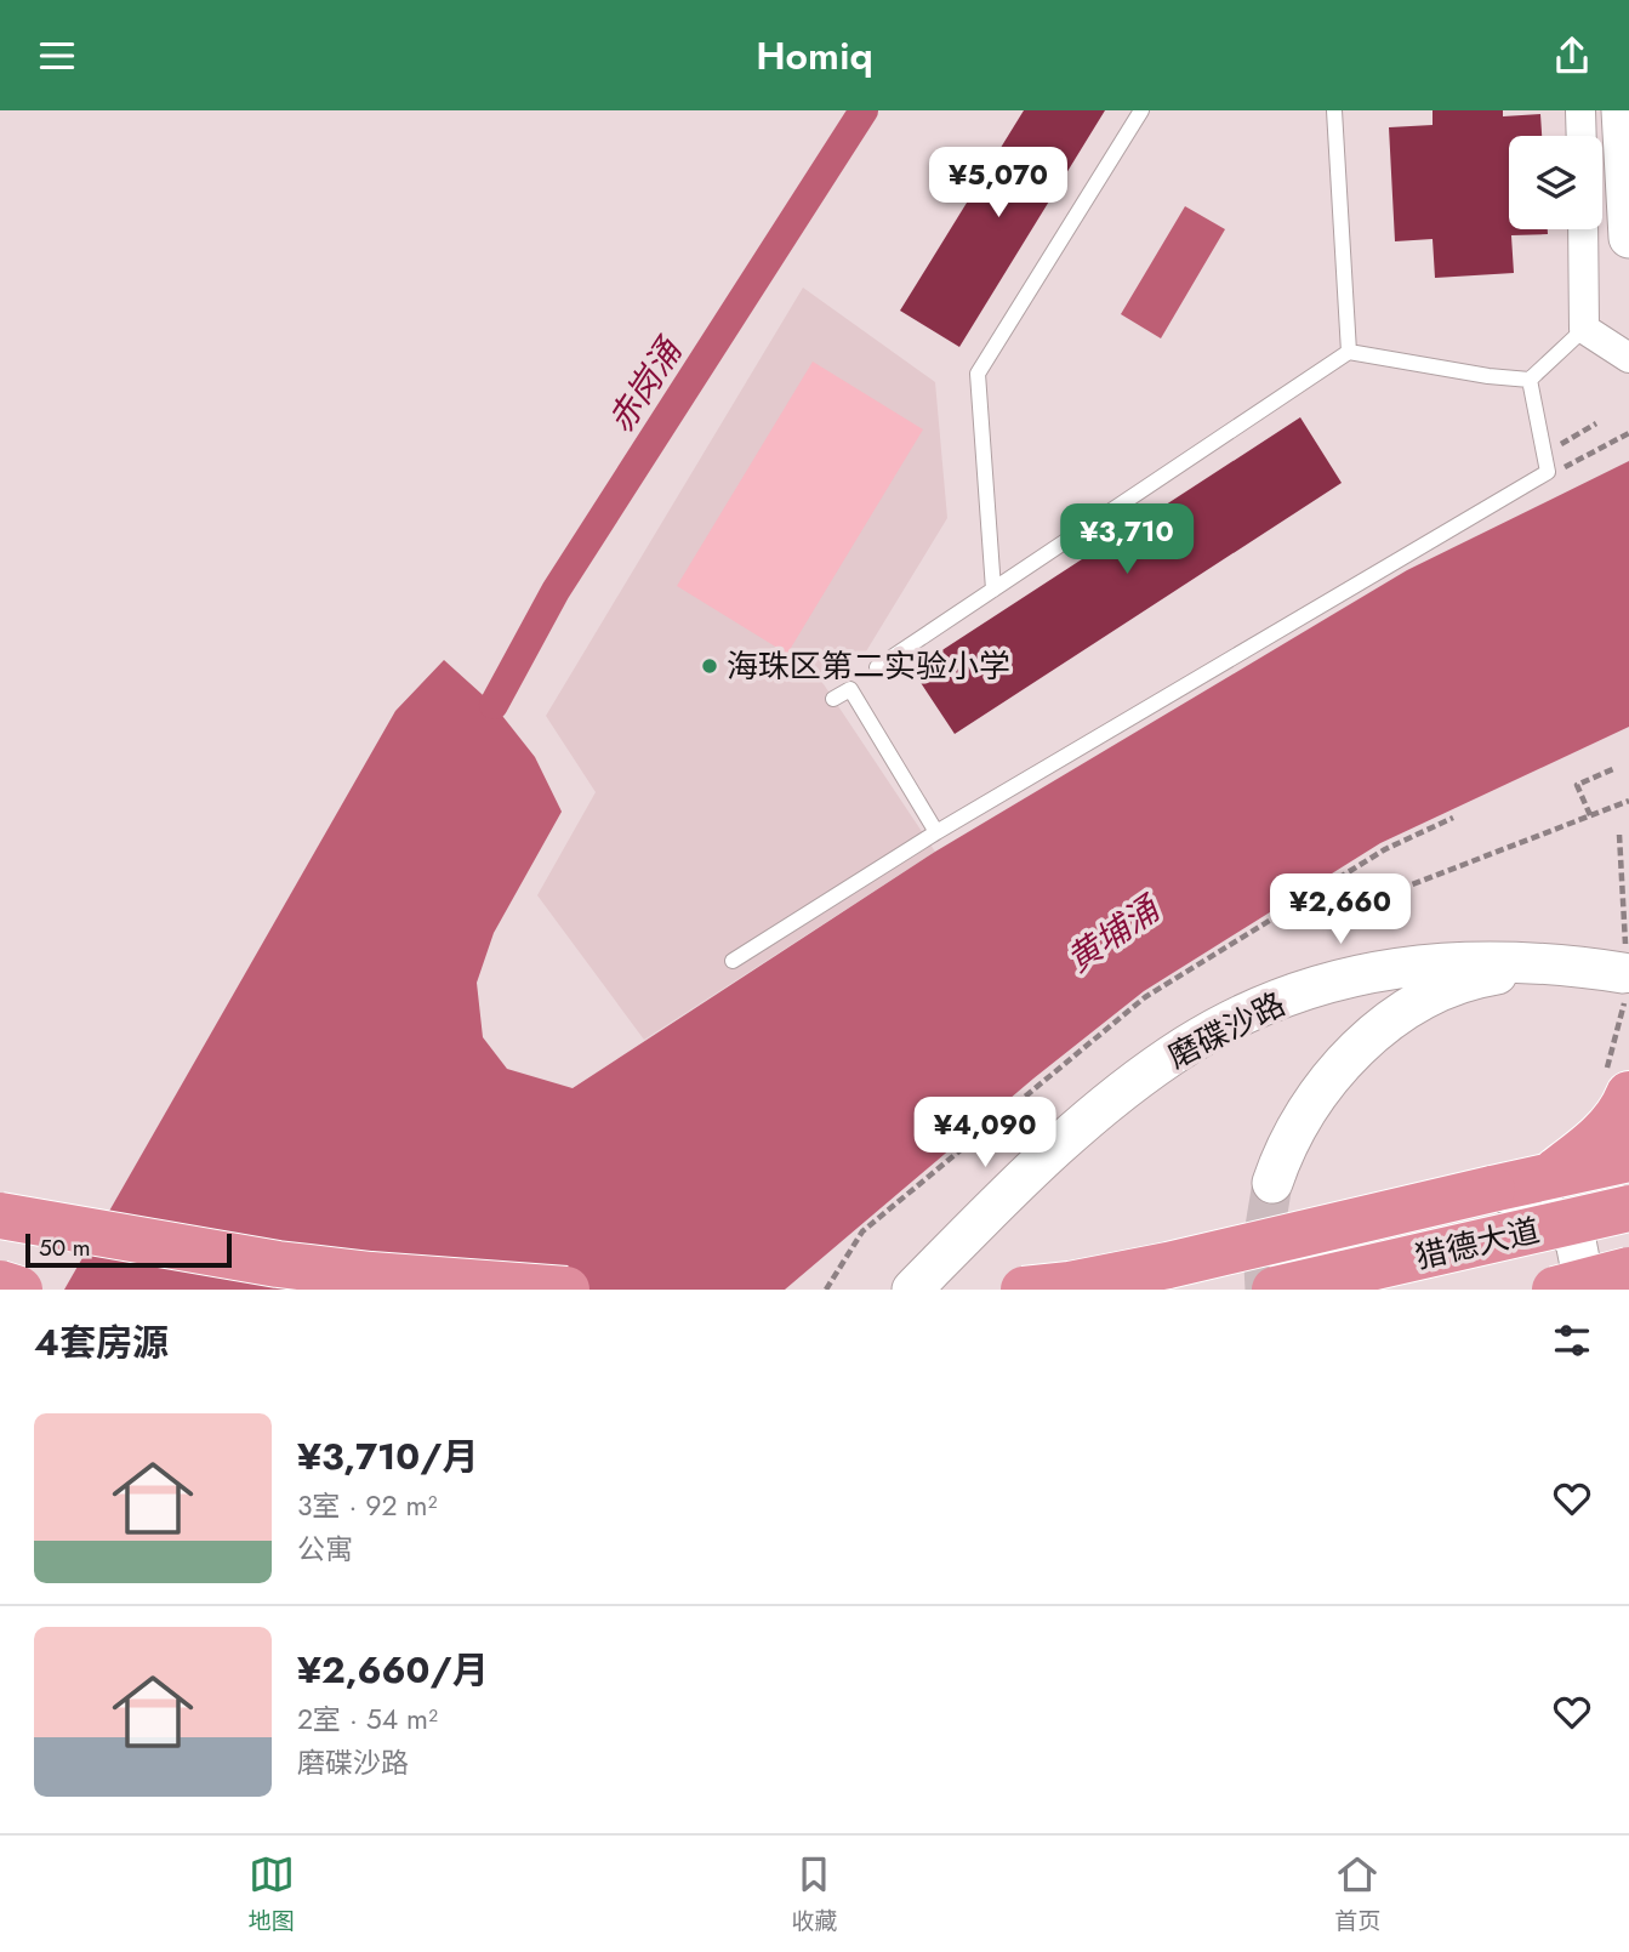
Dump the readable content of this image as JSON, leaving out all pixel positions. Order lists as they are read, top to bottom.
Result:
{
  "streets": {
    "highway": ["猎德大道"],
    "street": ["磨碟沙路"]
  },
  "water": ["赤岗涌", "黄埔涌"],
  "places": ["海珠区第二实验小学"],
  "scale_bar": "50 m",
  "page": {
    "header": "Homiq",
    "price": [
      "¥5,070",
      "¥3,710",
      "¥2,660",
      "¥4,090"
    ],
    "scale": "50 m",
    "heading": "4套房源",
    "list": [
      {
        "name": "¥3,710/月",
        "note": "3室 · 92 m² · 公寓"
      },
      {
        "name": "¥2,660/月",
        "note": "2室 · 54 m² · 磨碟沙路"
      }
    ],
    "tabs": ["地图", "收藏", "首页"]
  }
}
